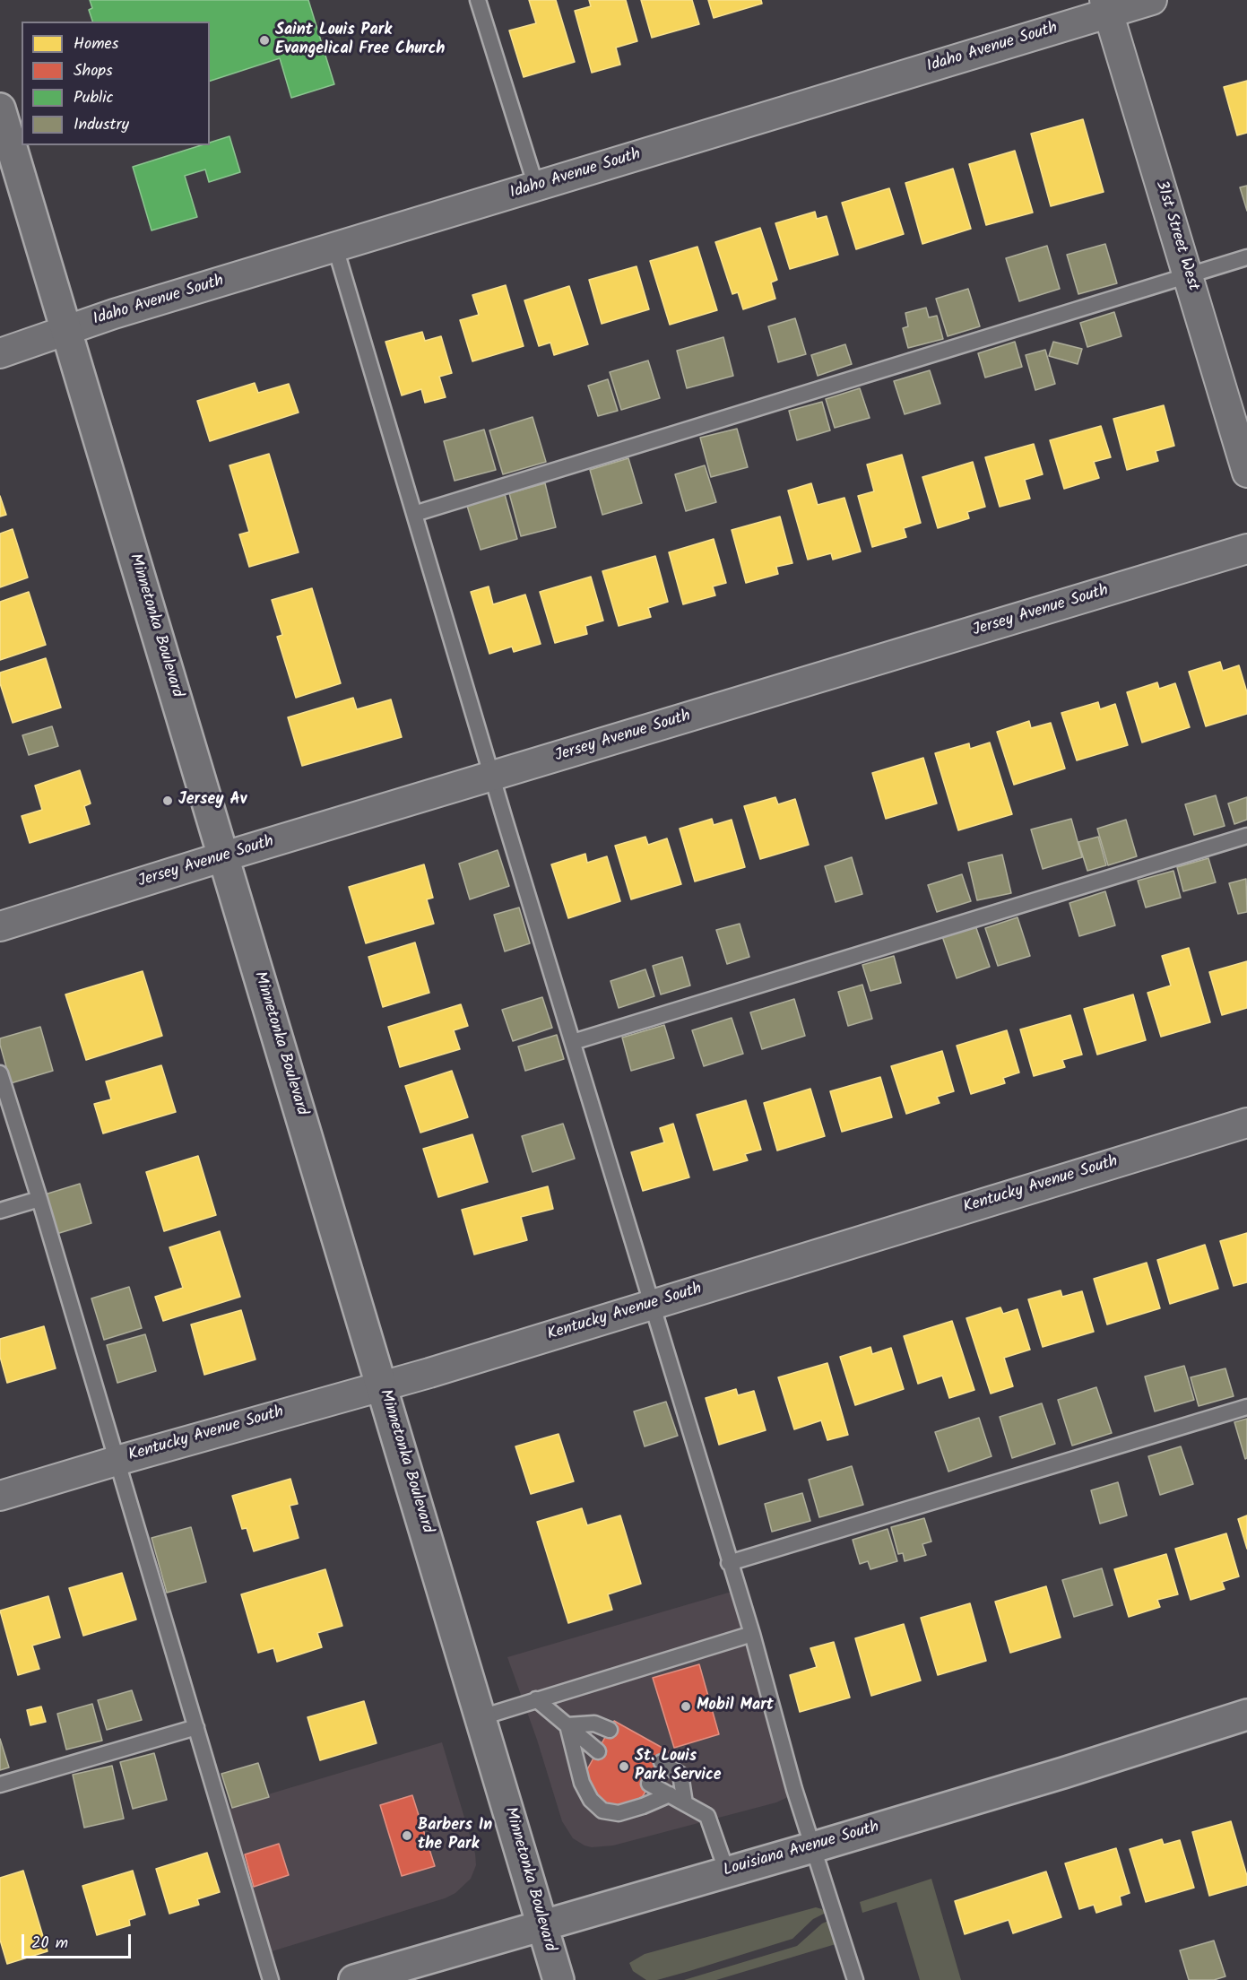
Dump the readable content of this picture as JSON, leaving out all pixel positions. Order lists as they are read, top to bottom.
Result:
{
  "streets": {
    "main road": ["Minnetonka Boulevard", "Louisiana Avenue South"],
    "street": [
      "Idaho Avenue South",
      "31st Street West",
      "Jersey Avenue South",
      "Kentucky Avenue South"
    ]
  },
  "crossings": [
    ["Idaho Avenue South", "31st Street West"],
    ["Idaho Avenue South", "Minnetonka Boulevard"],
    ["Jersey Avenue South", "Minnetonka Boulevard"],
    ["Minnetonka Boulevard", "Kentucky Avenue South"],
    ["Minnetonka Boulevard", "Louisiana Avenue South"]
  ],
  "places": [
    "Saint Louis Park Evangelical Free Church",
    "Jersey Av",
    "Mobil Mart",
    "St. Louis Park Service",
    "Barbers In the Park"
  ],
  "legend": [
    "Homes",
    "Shops",
    "Public",
    "Industry"
  ],
  "scale_bar": "20 m"
}
